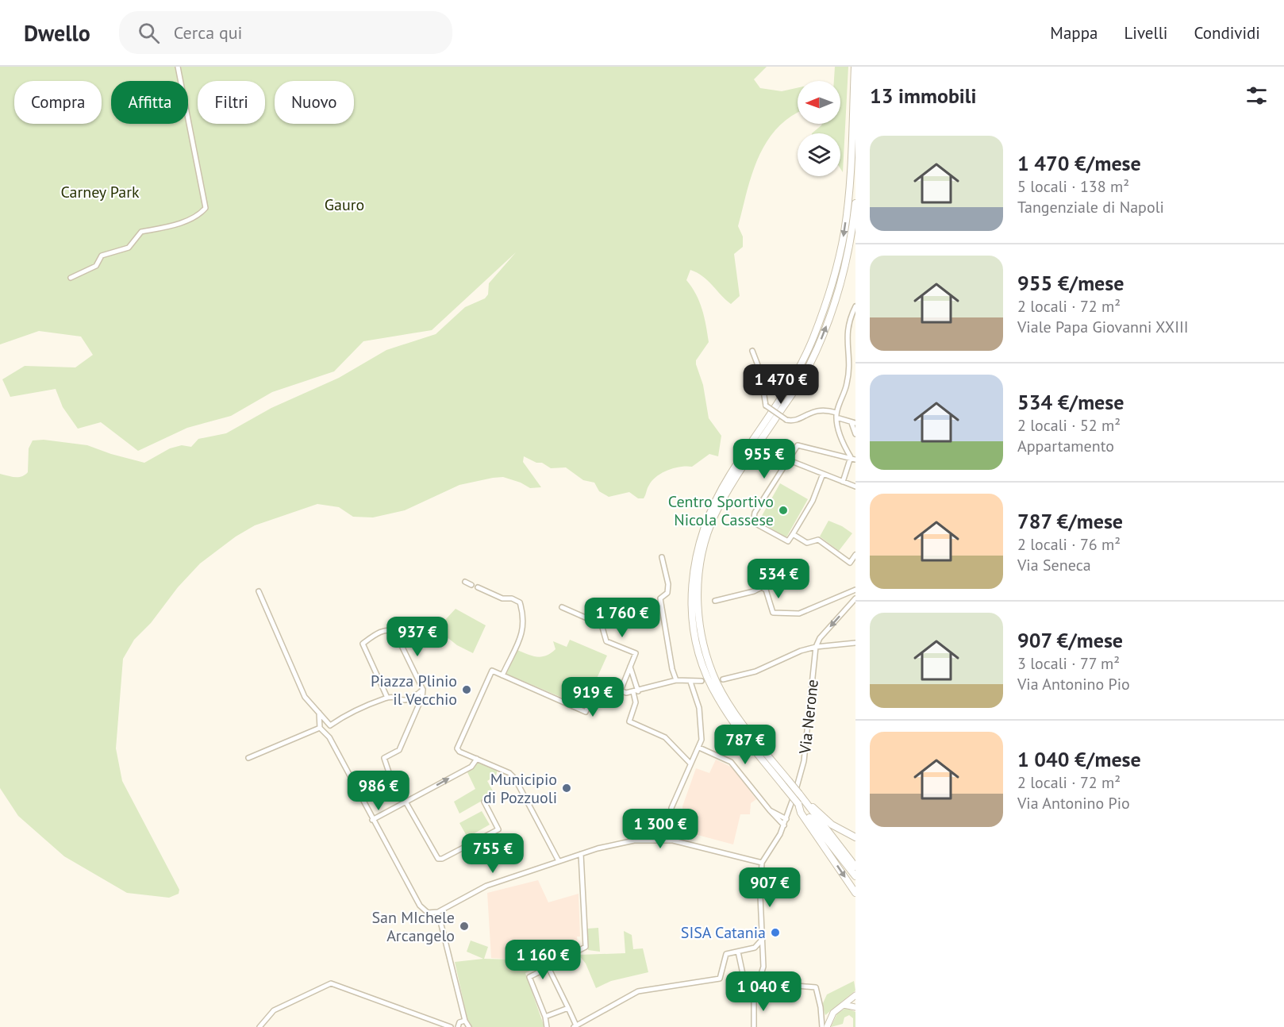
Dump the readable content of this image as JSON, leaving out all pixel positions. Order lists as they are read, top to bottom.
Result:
{
  "streets": {
    "street": ["Via Nerone"]
  },
  "parks": ["Carney Park", "Gauro"],
  "places": [
    "Centro Sportivo Nicola Cassese",
    "Piazza Plinio il Vecchio",
    "Municipio di Pozzuoli",
    "San MIchele Arcangelo",
    "SISA Catania"
  ],
  "north": "left",
  "page": {
    "header": "Dwello",
    "search": "Cerca qui",
    "nav": ["Mappa", "Livelli", "Condividi"],
    "heading": "13 immobili",
    "chip": [
      "Compra",
      "Affitta",
      "Filtri",
      "Nuovo"
    ],
    "list": [
      {
        "name": "1 470 €/mese",
        "note": "5 locali · 138 m² · Tangenziale di Napoli"
      },
      {
        "name": "955 €/mese",
        "note": "2 locali · 72 m² · Viale Papa Giovanni XXIII"
      },
      {
        "name": "534 €/mese",
        "note": "2 locali · 52 m² · Appartamento"
      },
      {
        "name": "787 €/mese",
        "note": "2 locali · 76 m² · Via Seneca"
      },
      {
        "name": "907 €/mese",
        "note": "3 locali · 77 m² · Via Antonino Pio"
      },
      {
        "name": "1 040 €/mese",
        "note": "2 locali · 72 m² · Via Antonino Pio"
      }
    ],
    "price": [
      "1 470 €",
      "955 €",
      "534 €",
      "1 760 €",
      "937 €",
      "919 €",
      "787 €",
      "986 €",
      "1 300 €",
      "755 €",
      "907 €",
      "1 160 €",
      "1 040 €"
    ]
  }
}
